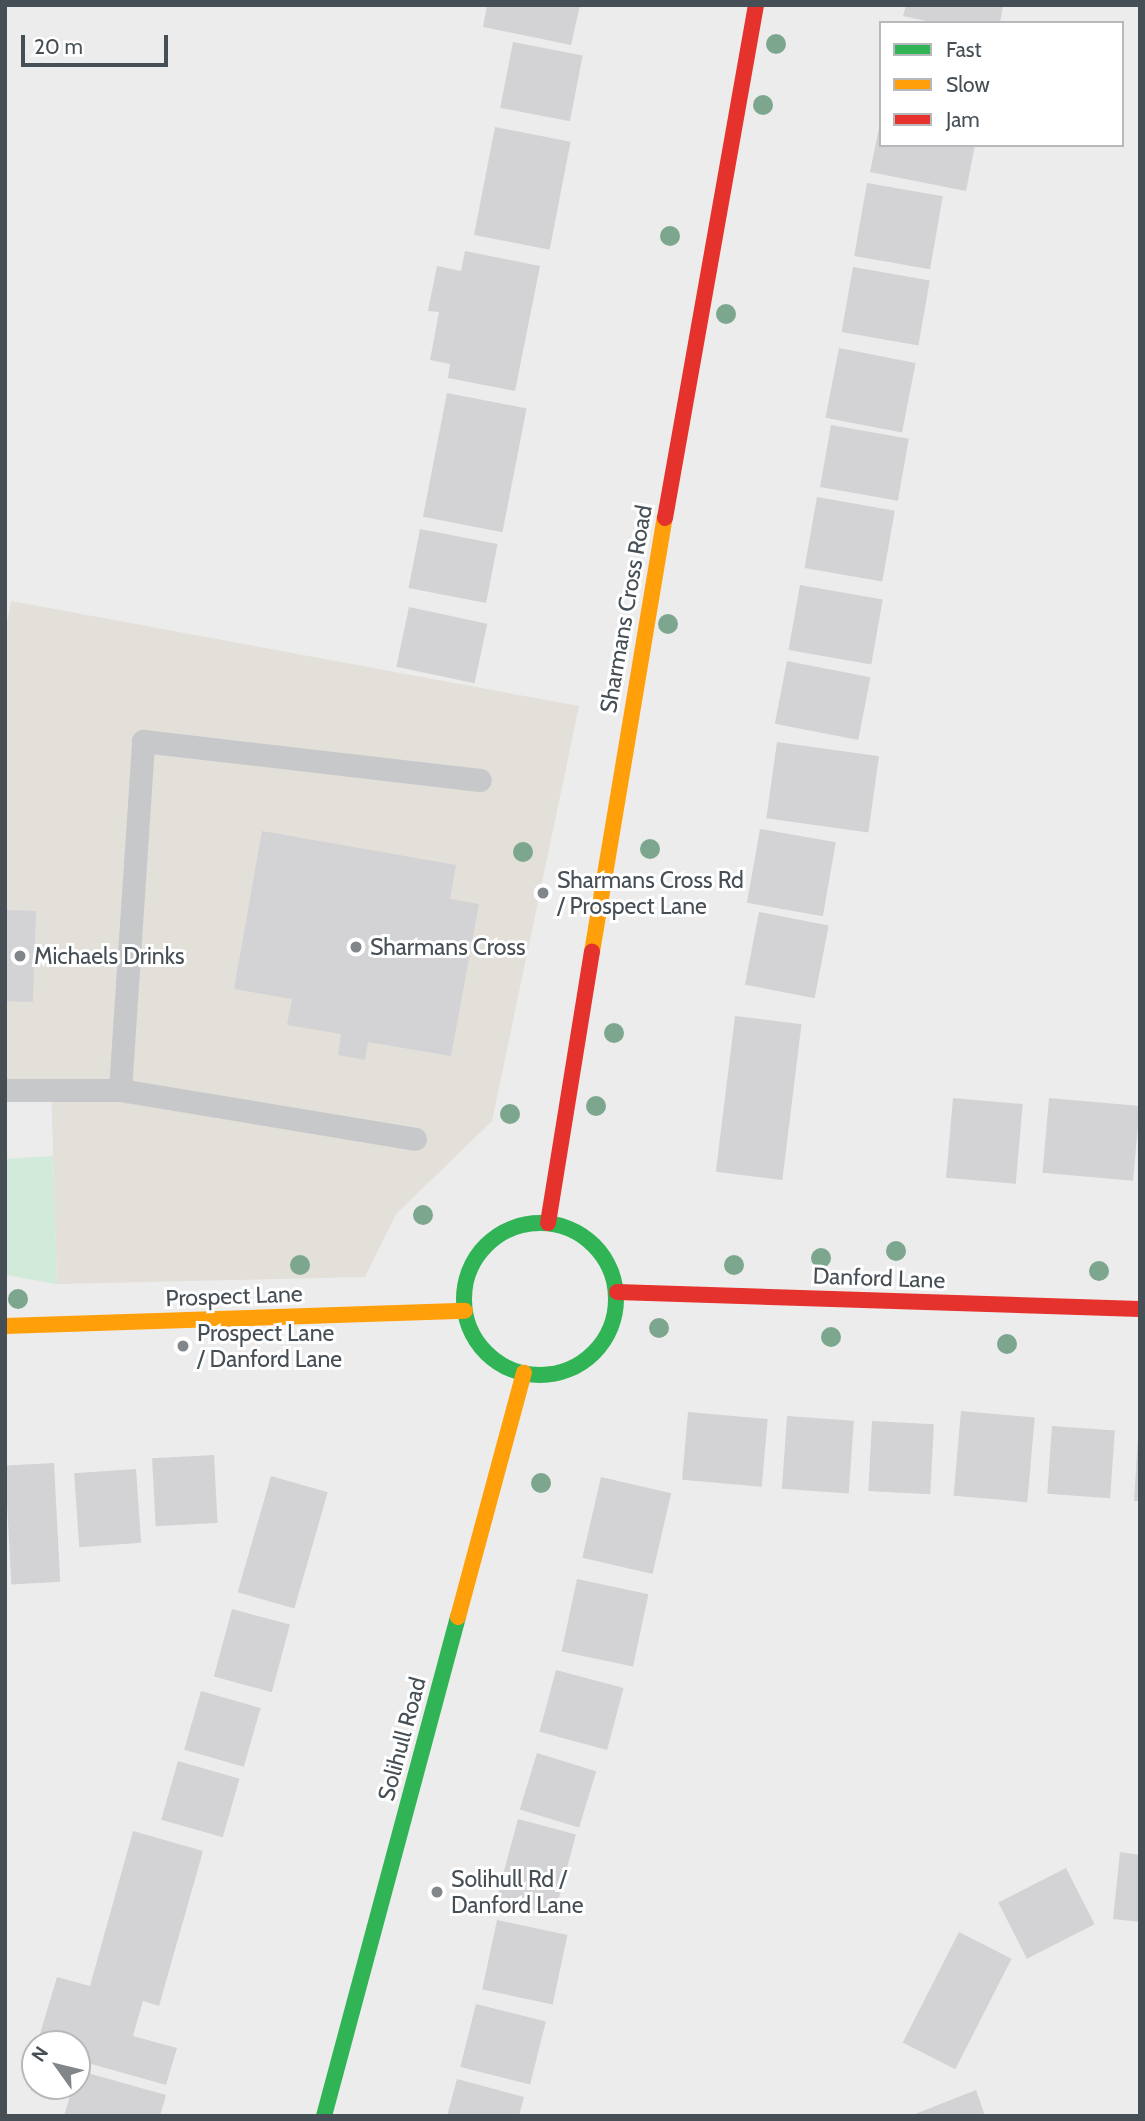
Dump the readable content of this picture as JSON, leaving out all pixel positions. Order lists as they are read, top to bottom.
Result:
{
  "streets": {
    "street": [
      "Sharmans Cross Road",
      "Danford Lane",
      "Prospect Lane",
      "Solihull Road"
    ]
  },
  "crossings": [
    ["Sharmans Cross Road", "Danford Lane"],
    ["Sharmans Cross Road", "Prospect Lane"],
    ["Sharmans Cross Road", "Solihull Road"],
    ["Danford Lane", "Prospect Lane"],
    ["Danford Lane", "Solihull Road"],
    ["Prospect Lane", "Solihull Road"]
  ],
  "places": [
    "Sharmans Cross Rd / Prospect Lane",
    "Sharmans Cross",
    "Michaels Drinks",
    "Prospect Lane / Danford Lane",
    "Solihull Rd / Danford Lane"
  ],
  "legend": ["Fast", "Slow", "Jam"],
  "scale_bar": "20 m",
  "north": "top left"
}
